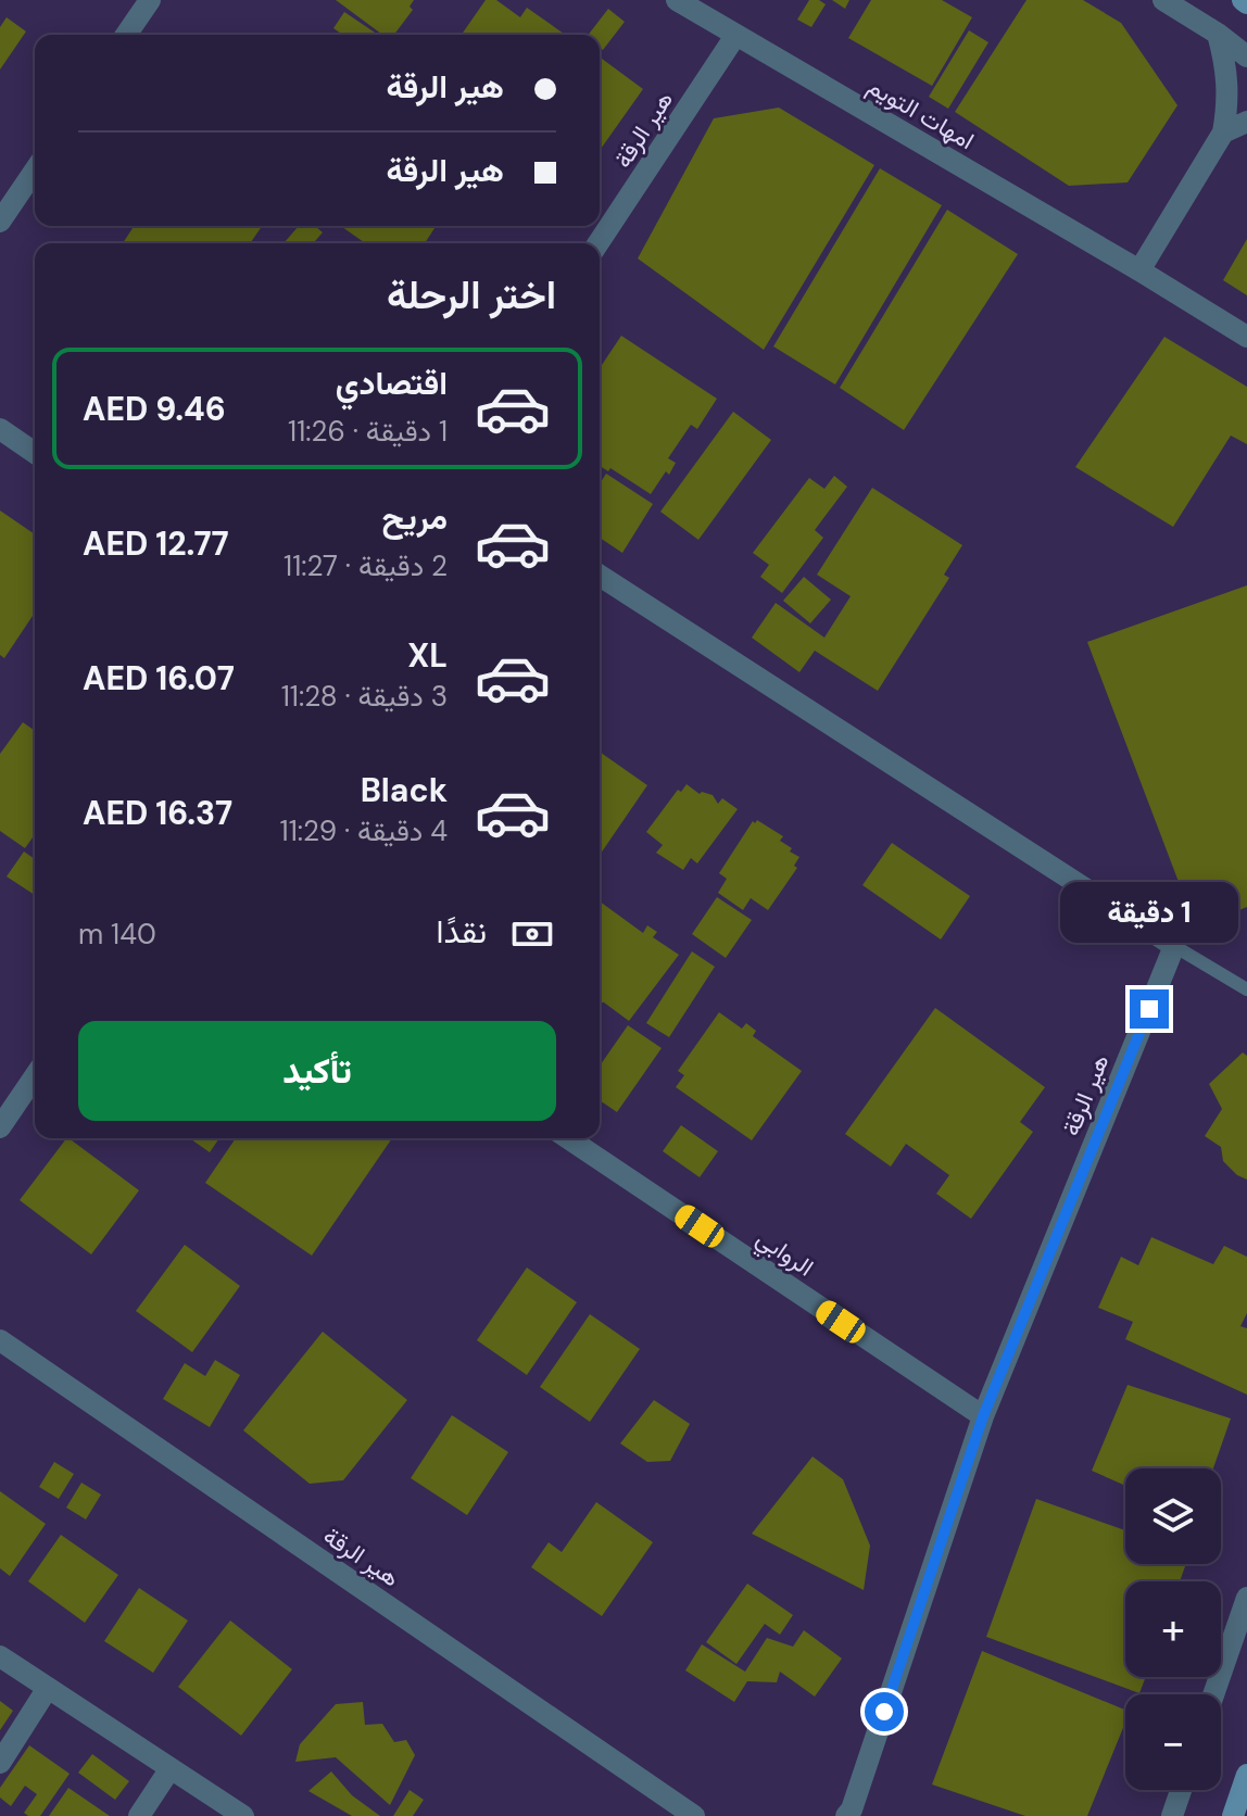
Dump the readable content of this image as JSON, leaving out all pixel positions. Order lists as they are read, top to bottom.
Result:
{
  "streets": {
    "street": ["امهات التويم", "هير الرقة", "الروابي"]
  },
  "crossings": [
    ["امهات التويم", "هير الرقة"],
    ["هير الرقة", "الروابي"]
  ],
  "page": {
    "banner": ["هير الرقة", "هير الرقة"],
    "heading": "اختر الرحلة",
    "list": [
      {
        "name": "اقتصادي",
        "note": "1 دقيقة · 11:26",
        "value": "AED 9.46"
      },
      {
        "name": "مريح",
        "note": "2 دقيقة · 11:27",
        "value": "AED 12.77"
      },
      {
        "name": "XL",
        "note": "3 دقيقة · 11:28",
        "value": "AED 16.07"
      },
      {
        "name": "Black",
        "note": "4 دقيقة · 11:29",
        "value": "AED 16.37"
      }
    ],
    "bubble": "1 دقيقة",
    "pay": ["نقدًا", "140 m"],
    "buttons": "تأكيد",
    "map_buttons": ["+", "−"]
  }
}
